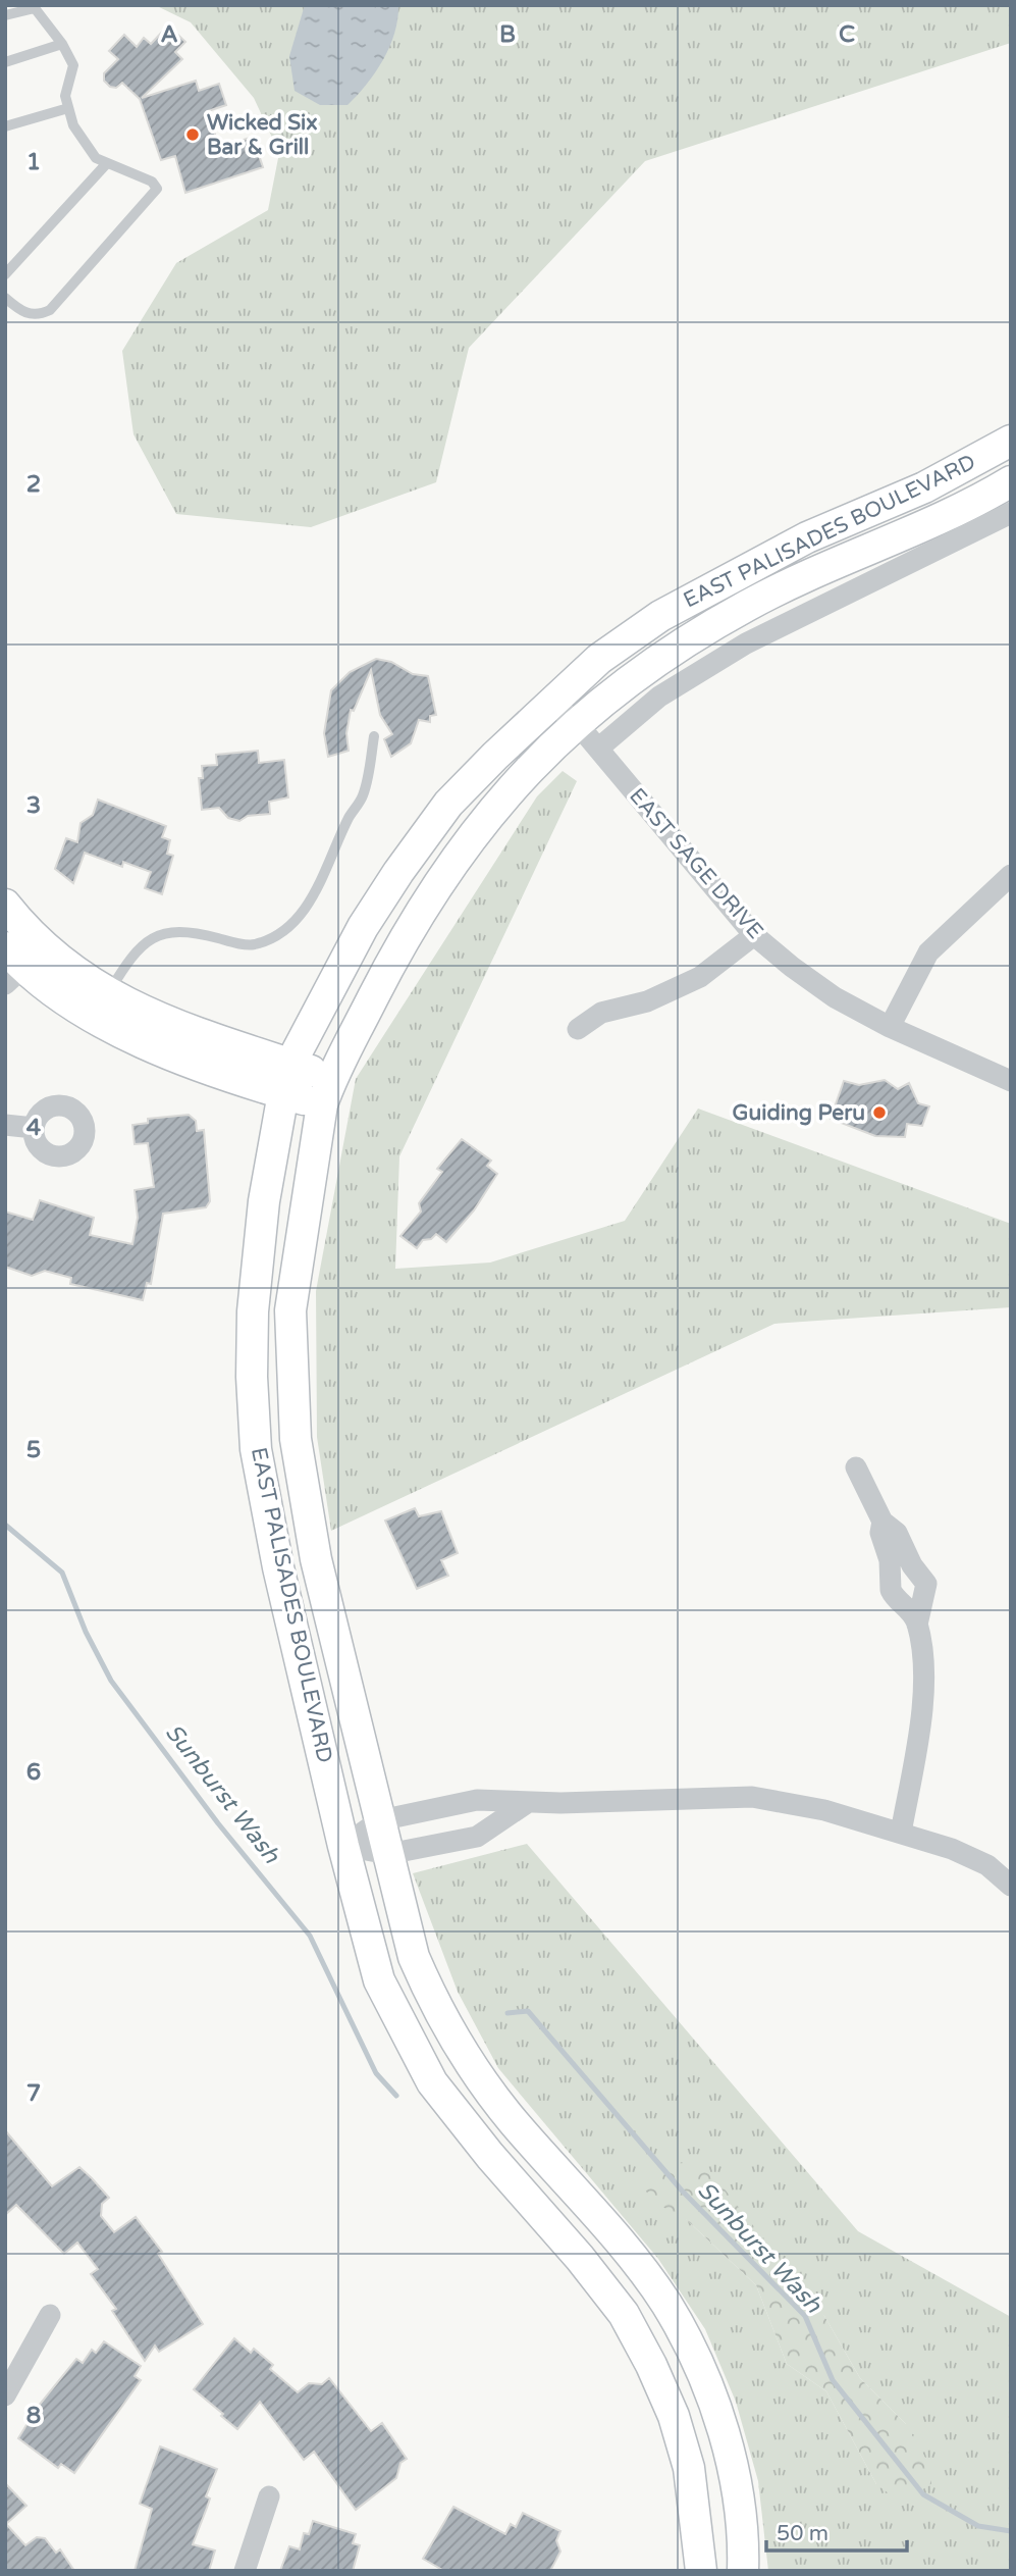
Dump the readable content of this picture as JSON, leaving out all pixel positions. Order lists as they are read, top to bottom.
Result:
{
  "streets": {
    "street": ["EAST PALISADES BOULEVARD", "EAST SAGE DRIVE"]
  },
  "crossings": [
    ["EAST PALISADES BOULEVARD", "EAST SAGE DRIVE"]
  ],
  "water": ["Sunburst Wash"],
  "places": ["Wicked Six Bar & Grill", "Guiding Peru"],
  "scale_bar": "50 m",
  "grid": {
    "columns": ["A", "B", "C"],
    "rows": [
      "1",
      "2",
      "3",
      "4",
      "5",
      "6",
      "7",
      "8"
    ]
  }
}
